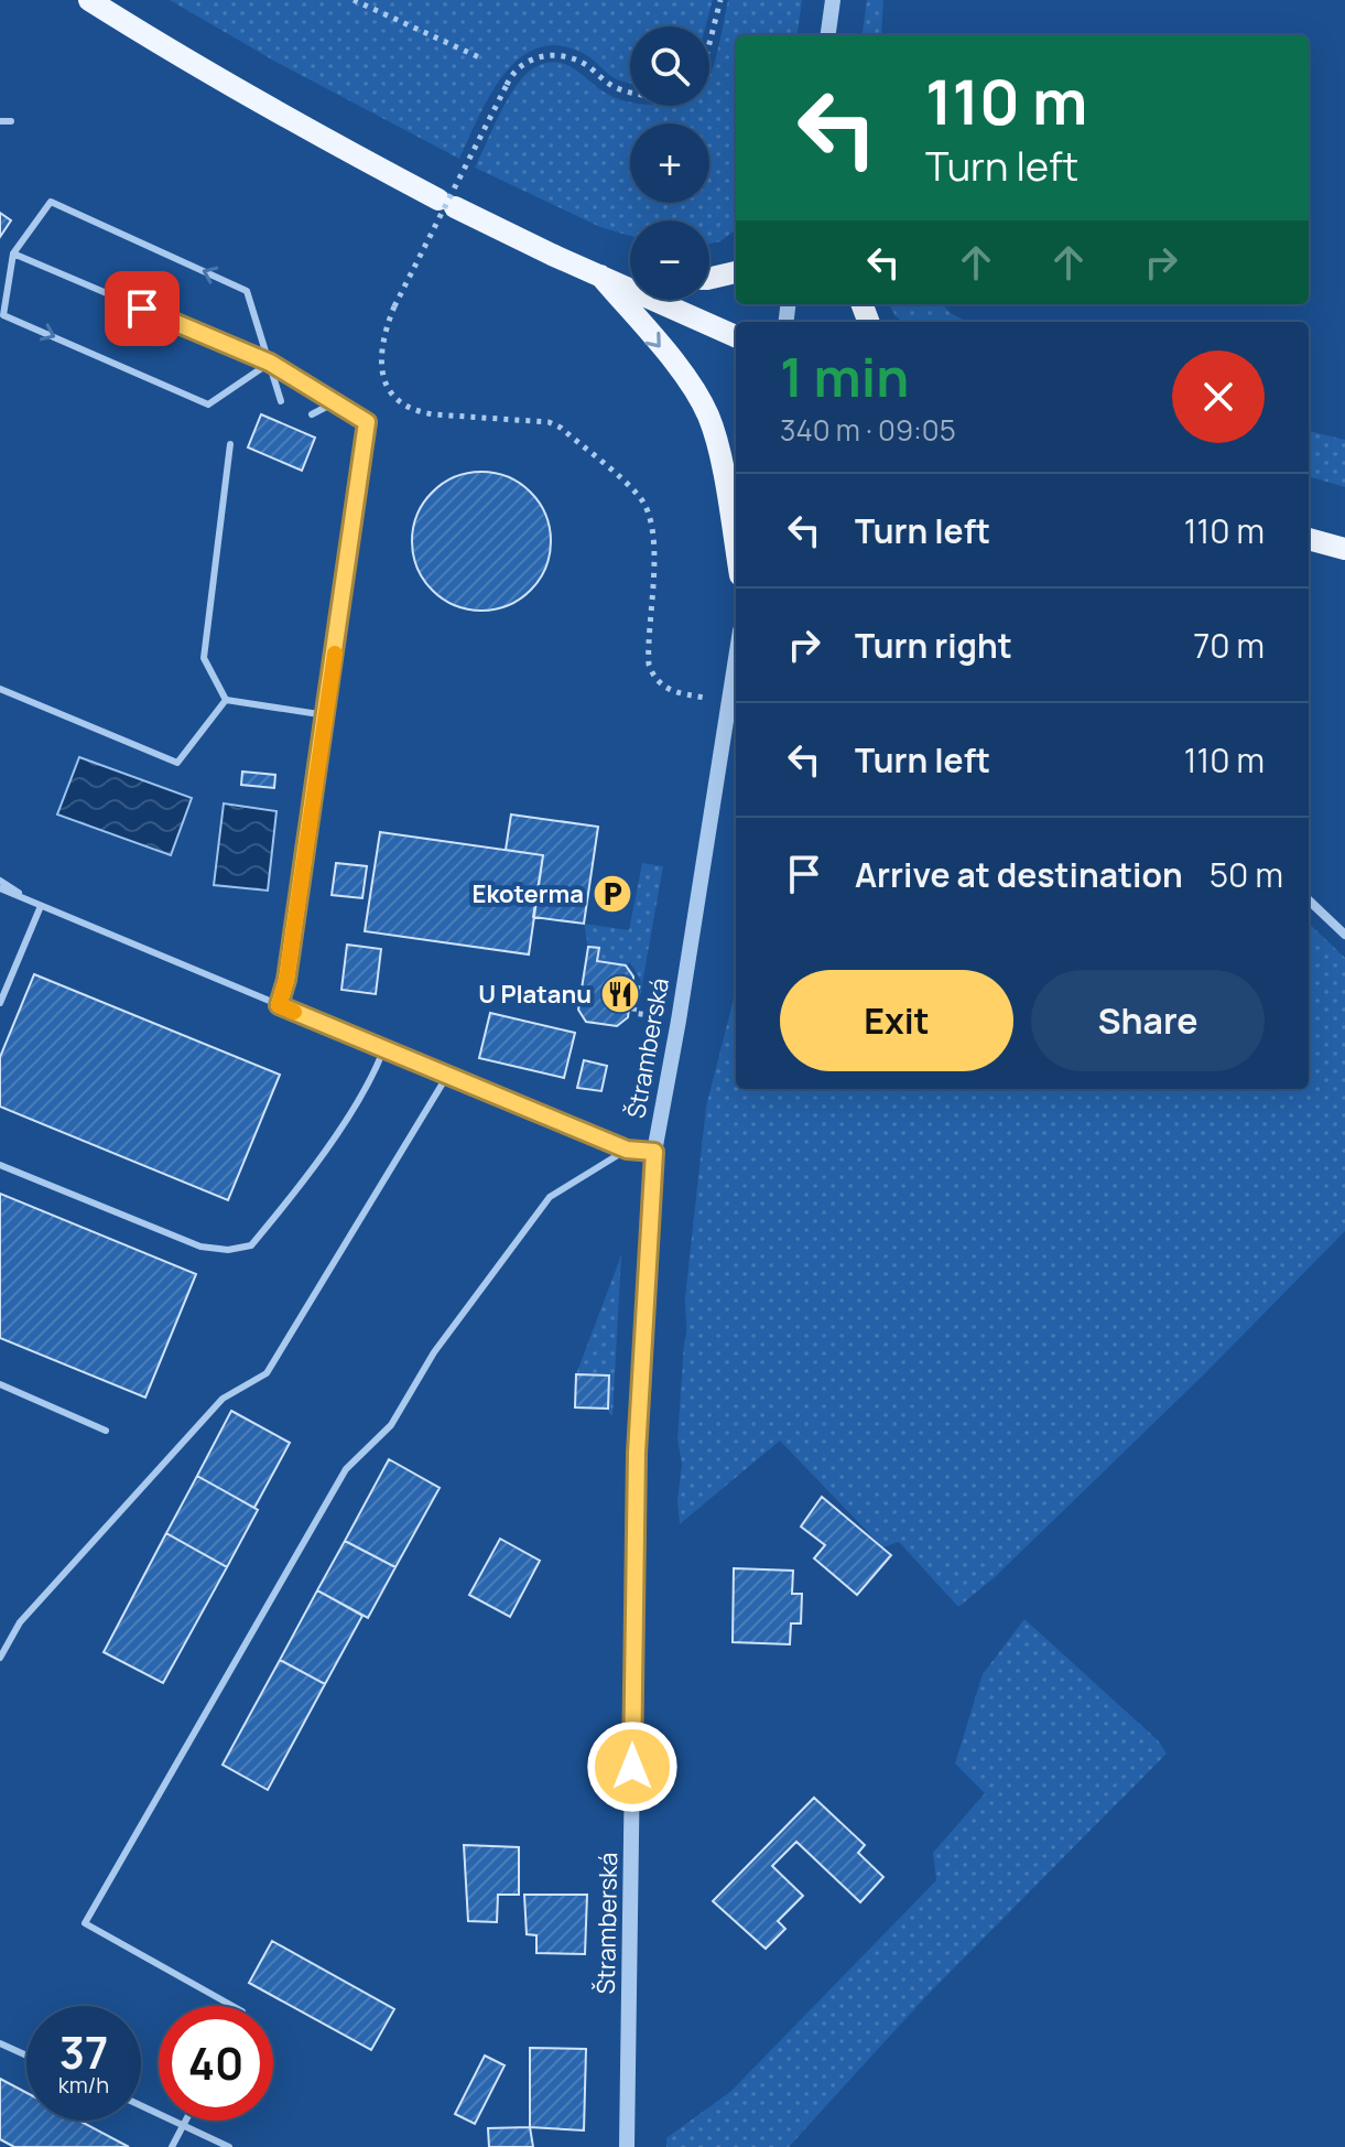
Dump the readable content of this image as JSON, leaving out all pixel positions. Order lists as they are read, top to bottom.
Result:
{
  "streets": {
    "street": ["Štramberská"]
  },
  "places": {
    "parking": ["Ekoterma"],
    "restaurant": ["U Platanu"]
  },
  "page": {
    "map_buttons": ["+", "−"],
    "turn": ["110 m", "Turn left"],
    "heading": ["1 min", "340 m · 09:05"],
    "list": [
      {
        "name": "Turn left",
        "value": "110 m"
      },
      {
        "name": "Turn right",
        "value": "70 m"
      },
      {
        "name": "Turn left",
        "value": "110 m"
      },
      {
        "name": "Arrive at destination",
        "value": "50 m"
      }
    ],
    "buttons": ["Exit", "Share"],
    "speed": "37 km/h",
    "limit": "40"
  }
}
